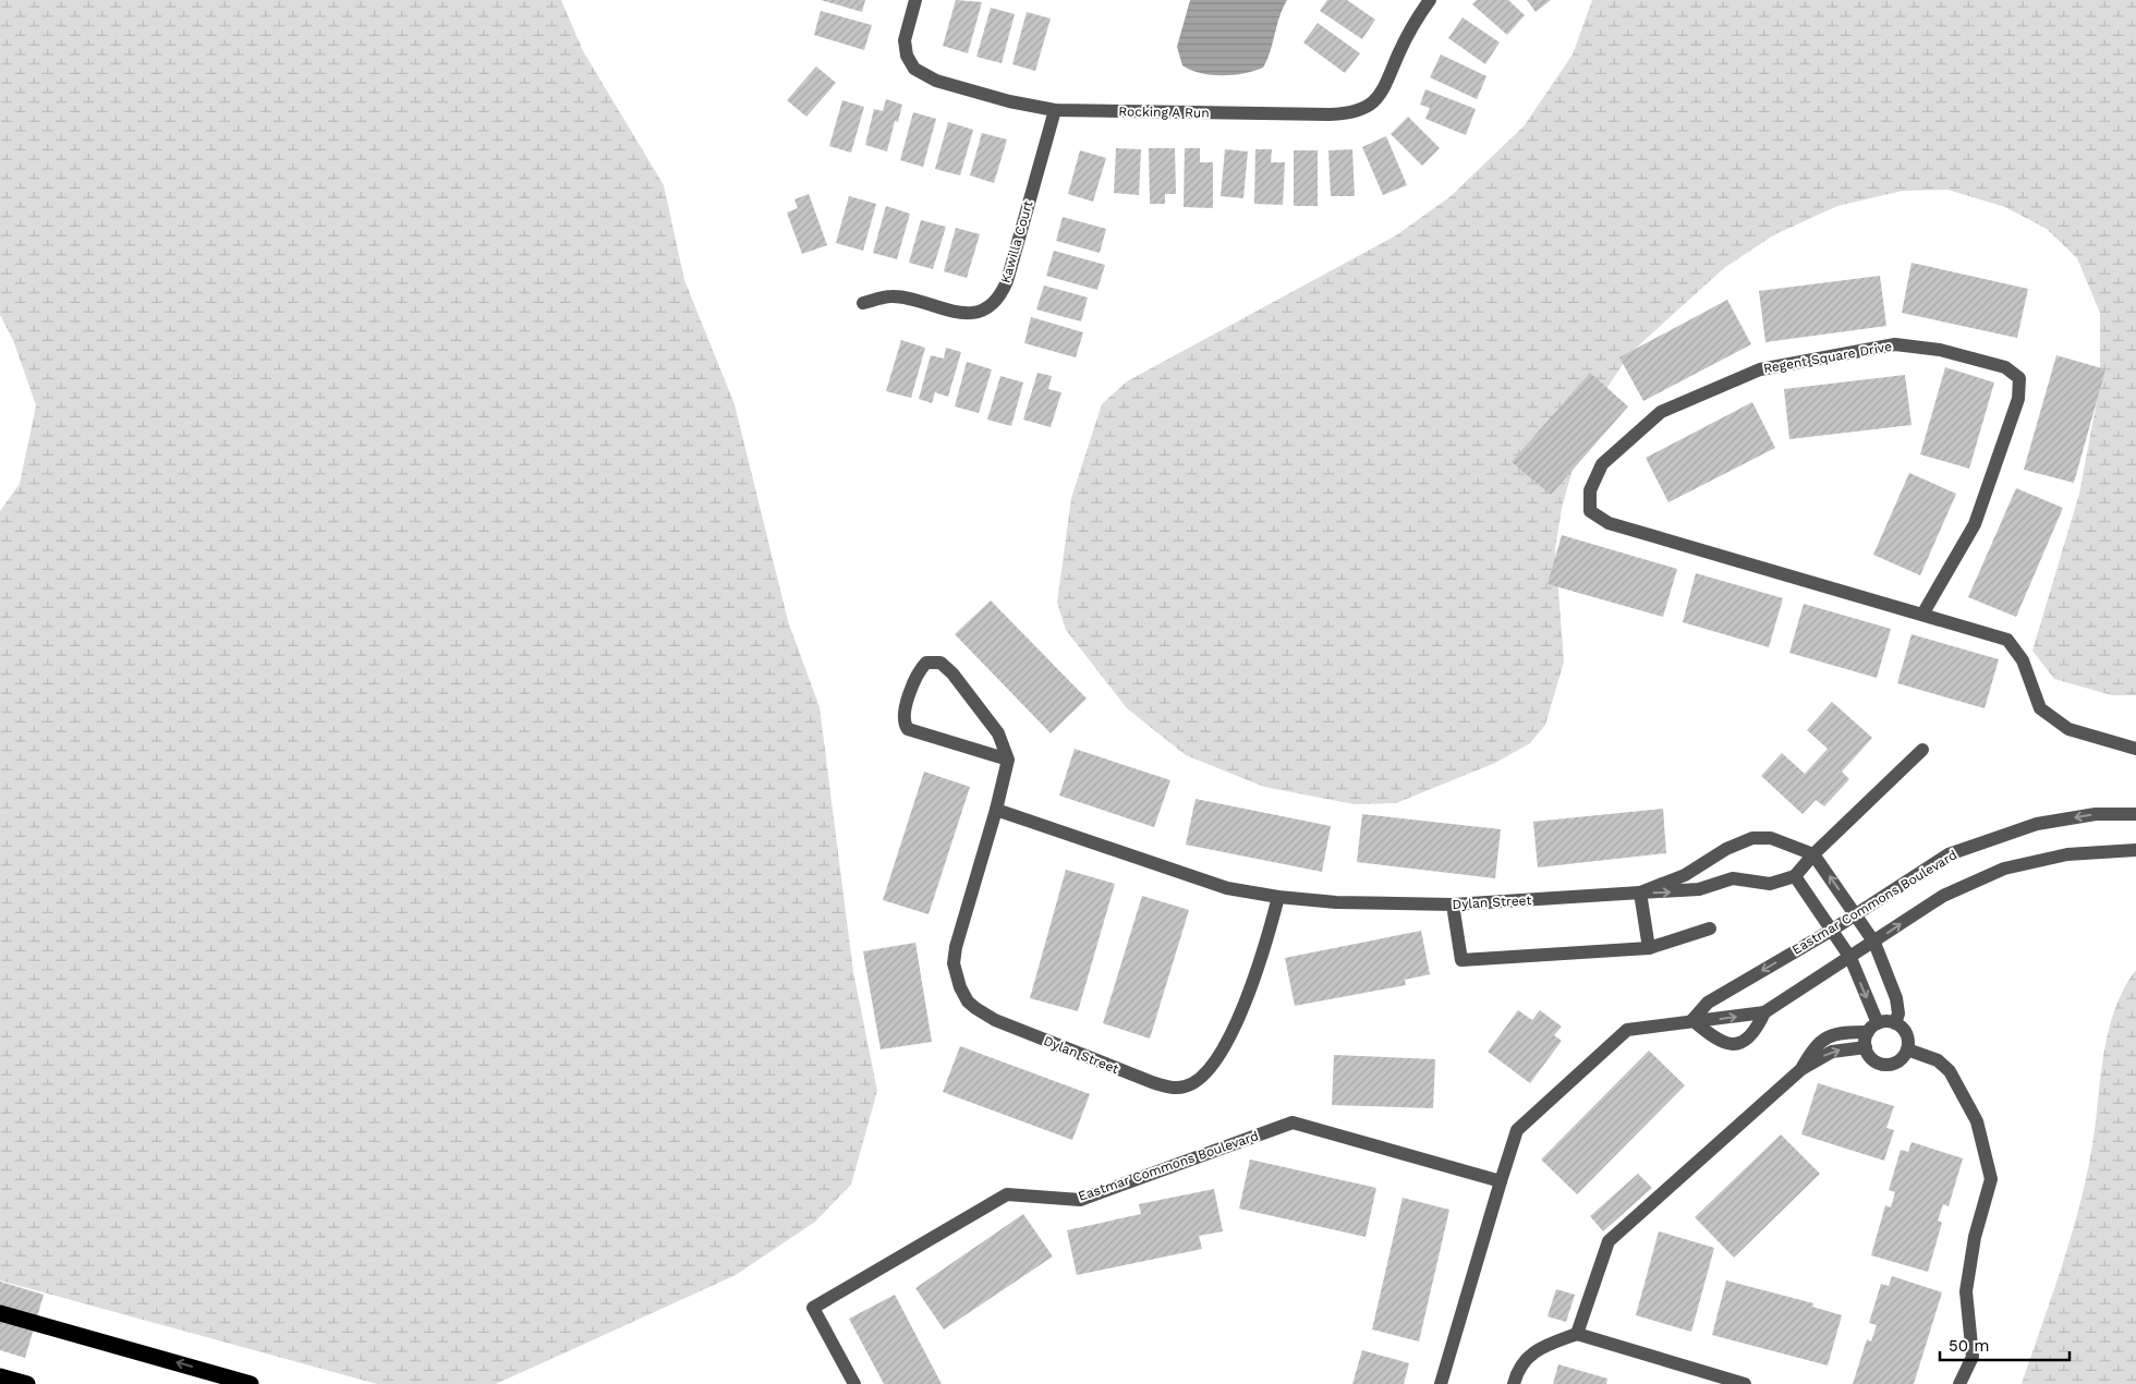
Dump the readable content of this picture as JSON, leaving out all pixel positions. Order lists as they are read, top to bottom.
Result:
{
  "streets": {
    "street": [
      "Rocking A Run",
      "Kawilla Court",
      "Regent Square Drive",
      "Dylan Street",
      "Eastmar Commons Boulevard"
    ]
  },
  "crossings": [
    ["Rocking A Run", "Kawilla Court"]
  ],
  "scale_bar": "50 m"
}
